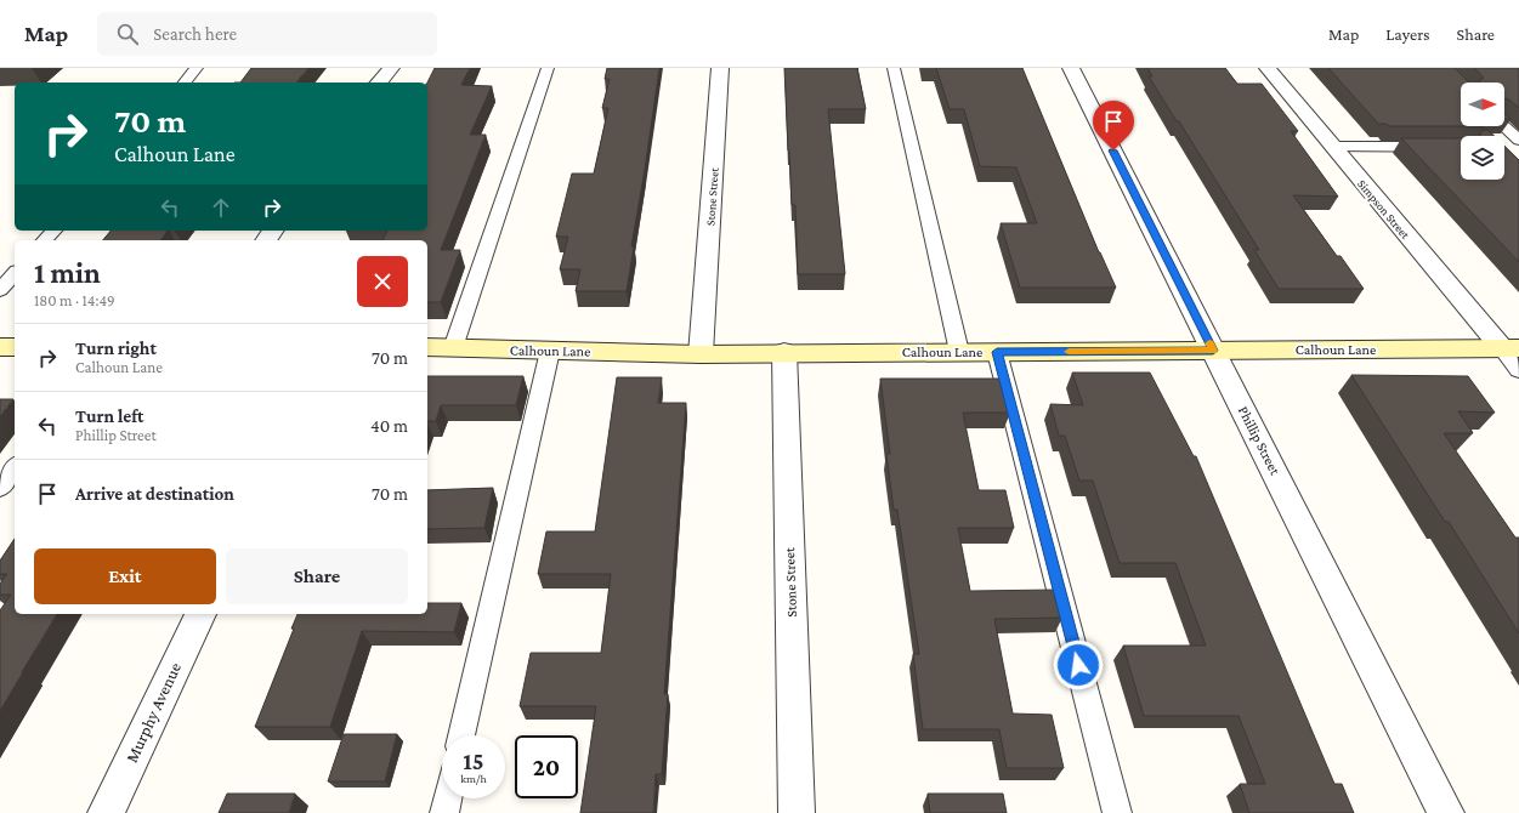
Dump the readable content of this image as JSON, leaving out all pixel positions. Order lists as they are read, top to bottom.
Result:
{
  "streets": {
    "street": [
      "Stone Street",
      "Simpson Street",
      "Calhoun Lane",
      "Phillip Street",
      "Murphy Avenue"
    ]
  },
  "crossings": [
    ["Stone Street", "Calhoun Lane"],
    ["Simpson Street", "Calhoun Lane"],
    ["Calhoun Lane", "Phillip Street"]
  ],
  "north": "right",
  "page": {
    "header": "Map",
    "search": "Search here",
    "nav": ["Map", "Layers", "Share"],
    "turn": ["70 m", "Calhoun Lane"],
    "heading": ["1 min", "180 m · 14:49"],
    "list": [
      {
        "name": "Turn right",
        "note": "Calhoun Lane",
        "value": "70 m"
      },
      {
        "name": "Turn left",
        "note": "Phillip Street",
        "value": "40 m"
      },
      {
        "name": "Arrive at destination",
        "value": "70 m"
      }
    ],
    "buttons": ["Exit", "Share"],
    "speed": "15 km/h",
    "limit": "20"
  }
}
